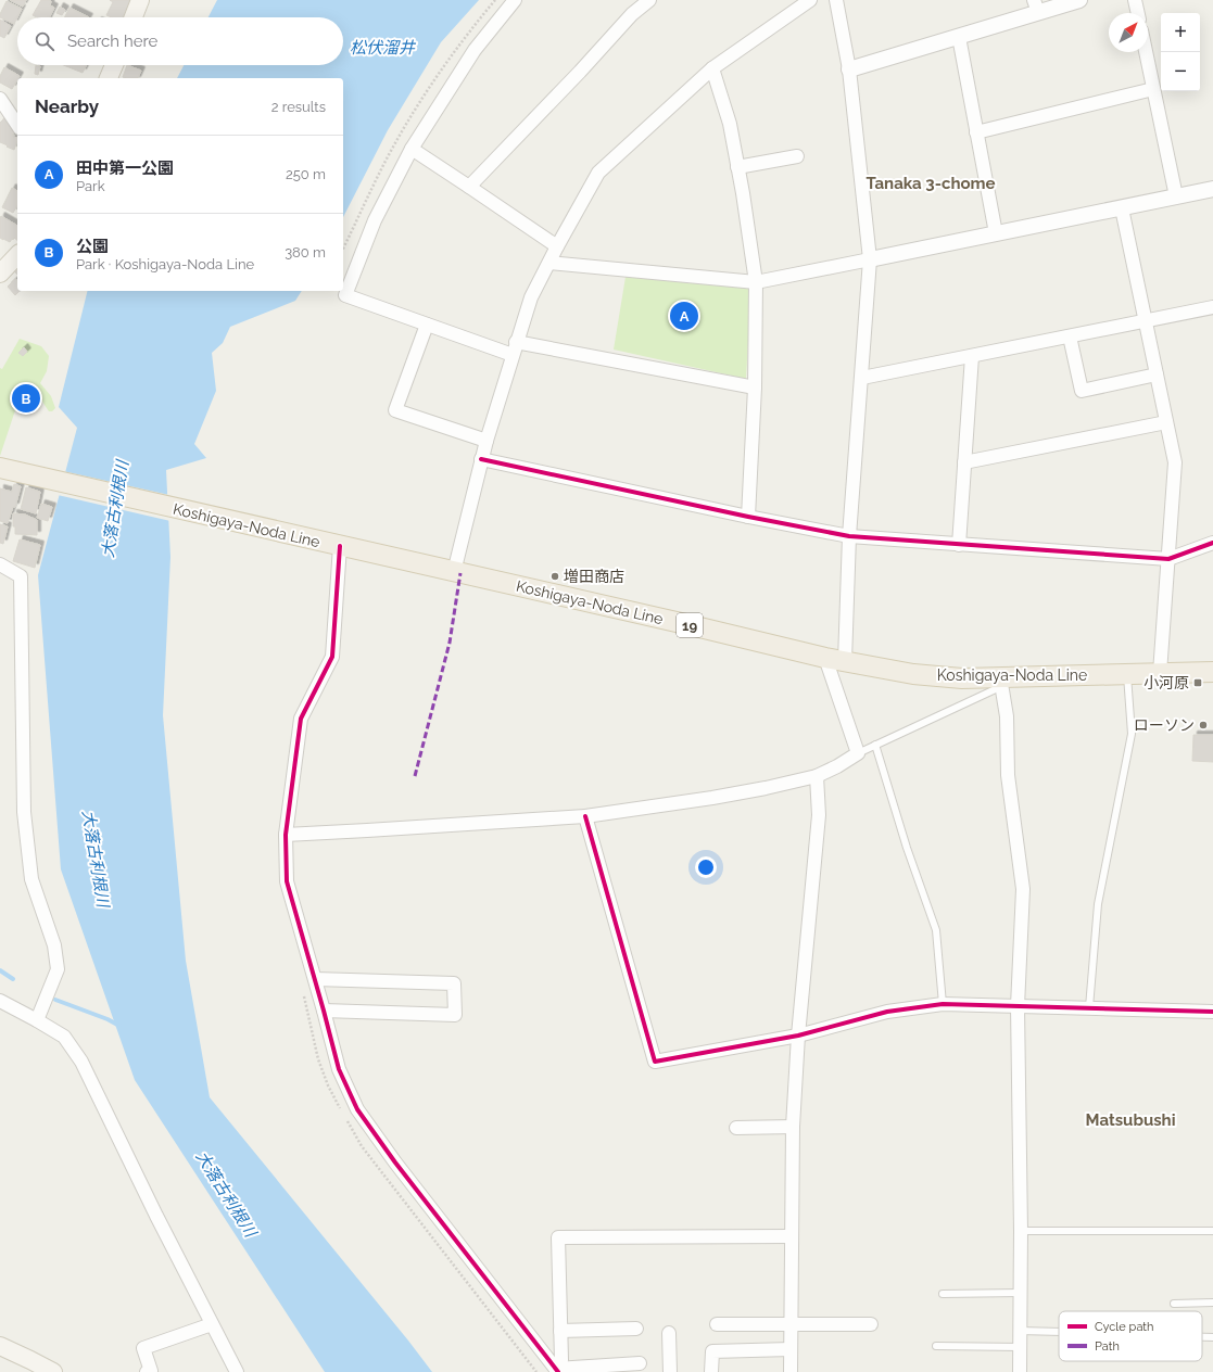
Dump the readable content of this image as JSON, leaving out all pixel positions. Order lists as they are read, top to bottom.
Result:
{
  "streets": {
    "main road": ["Koshigaya-Noda Line", "19"]
  },
  "districts": ["Tanaka 3-chome", "Matsubushi"],
  "water": ["松伏溜井", "大落古利根川"],
  "places": {
    "other": ["増田商店", "ローソン"],
    "transit": ["小河原"]
  },
  "legend": ["Cycle path", "Path"],
  "north": "top right",
  "page": {
    "map_buttons": ["+", "−"],
    "search": "Search here",
    "heading": ["Nearby", "2 results"],
    "list": [
      {
        "mark": "A",
        "name": "田中第一公園",
        "note": "Park",
        "value": "250 m"
      },
      {
        "mark": "B",
        "name": "公園",
        "note": "Park · Koshigaya-Noda Line",
        "value": "380 m"
      }
    ],
    "pins": ["A", "B"]
  }
}
